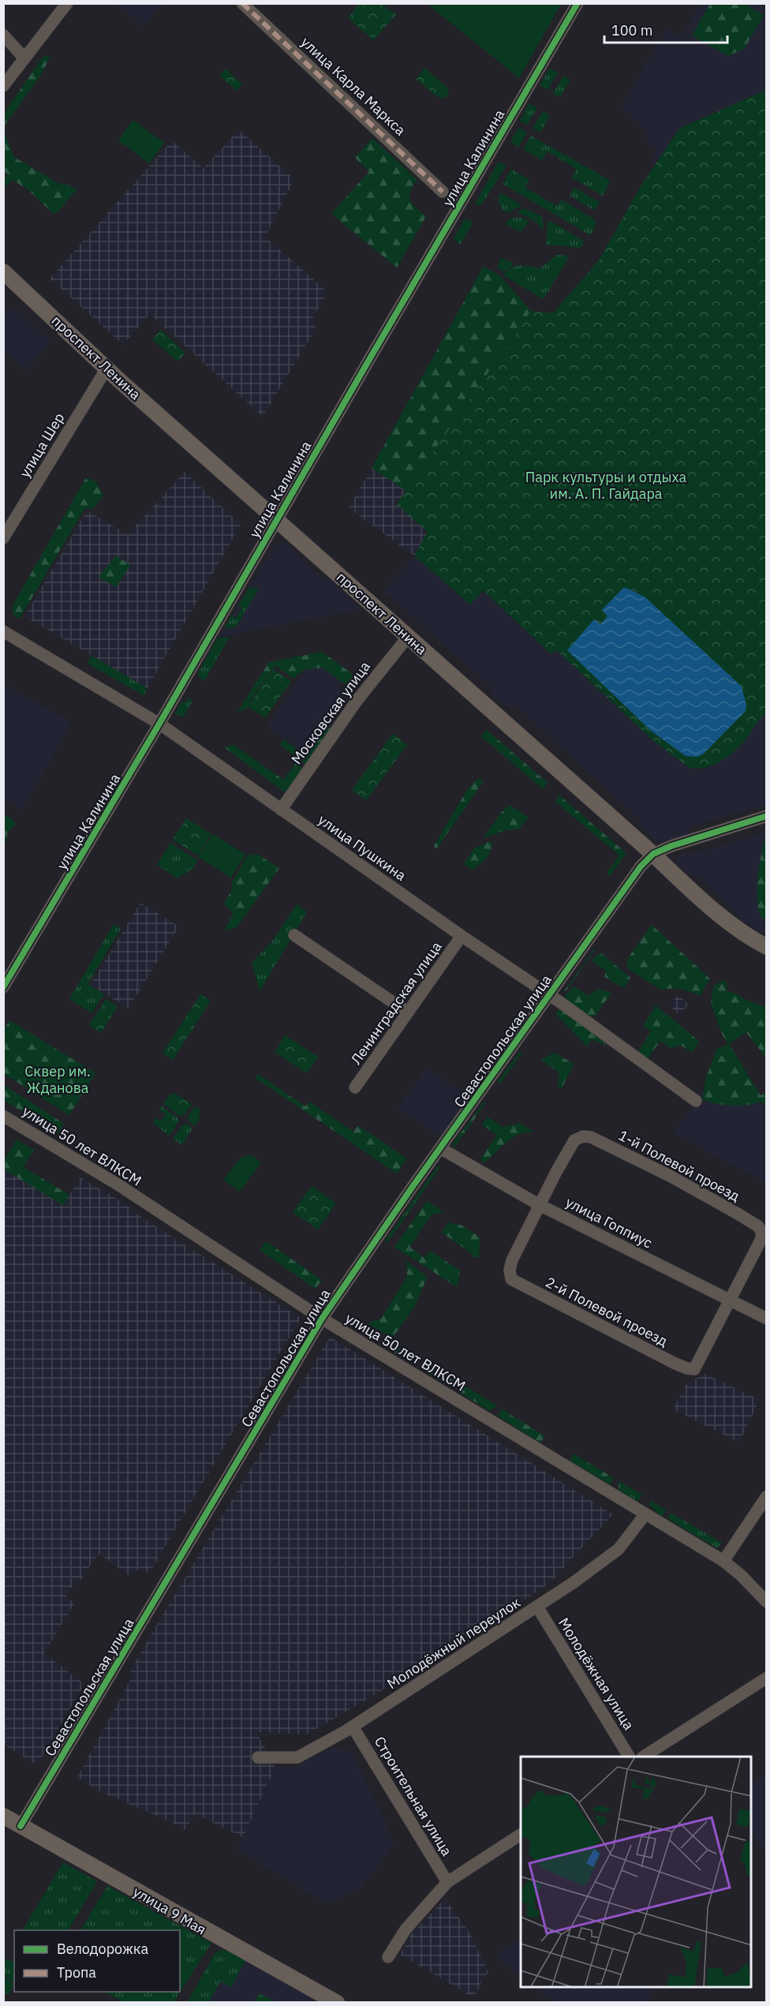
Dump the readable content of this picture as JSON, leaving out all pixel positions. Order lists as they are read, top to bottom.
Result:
{
  "streets": {
    "main road": ["проспект Ленина", "улица 9 Мая"],
    "street": [
      "улица Карла Маркса",
      "улица Калинина",
      "улица Шер",
      "Московская улица",
      "улица Пушкина",
      "Ленинградская улица",
      "Севастопольская улица",
      "улица 50 лет ВЛКСМ",
      "1-й Полевой проезд",
      "улица Гоппиус",
      "2-й Полевой проезд",
      "Молодёжный переулок",
      "Молодёжная улица",
      "Строительная улица"
    ]
  },
  "crossings": [
    ["улица Калинина", "проспект Ленина"],
    ["улица Калинина", "улица Пушкина"],
    ["проспект Ленина", "улица Шер"],
    ["проспект Ленина", "Московская улица"],
    ["проспект Ленина", "Севастопольская улица"],
    ["Московская улица", "улица Пушкина"],
    ["улица Пушкина", "Ленинградская улица"],
    ["улица Пушкина", "Севастопольская улица"],
    ["Севастопольская улица", "улица 50 лет ВЛКСМ"],
    ["Севастопольская улица", "улица Гоппиус"],
    ["Севастопольская улица", "улица 9 Мая"],
    ["улица 50 лет ВЛКСМ", "Молодёжный переулок"],
    ["1-й Полевой проезд", "улица Гоппиус"],
    ["1-й Полевой проезд", "2-й Полевой проезд"],
    ["улица Гоппиус", "2-й Полевой проезд"],
    ["Молодёжный переулок", "Молодёжная улица"],
    ["Молодёжный переулок", "Строительная улица"]
  ],
  "parks": ["Парк культуры и отдыха им. А. П. Гайдара", "Сквер им. Жданова"],
  "legend": ["Велодорожка", "Тропа"],
  "scale_bar": "100 m"
}
